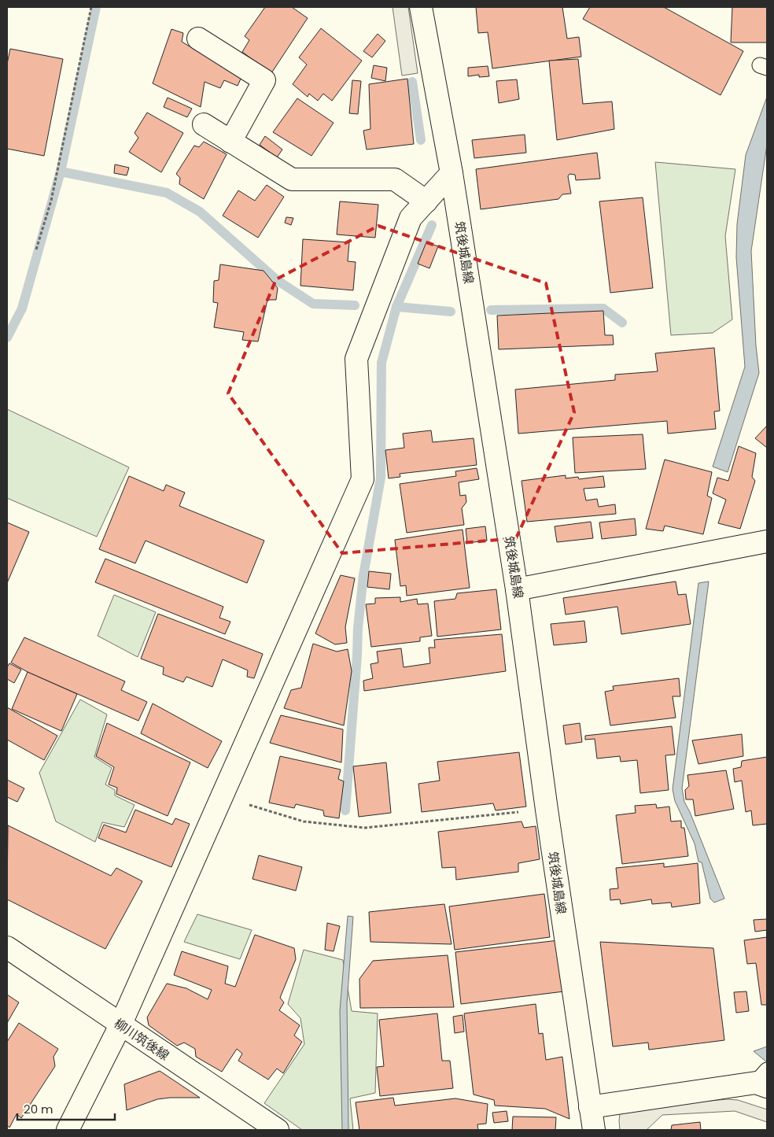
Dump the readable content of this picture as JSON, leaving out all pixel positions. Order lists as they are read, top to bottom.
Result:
{
  "streets": {
    "street": ["筑後城島線", "柳川筑後線"]
  },
  "scale_bar": "20 m"
}
